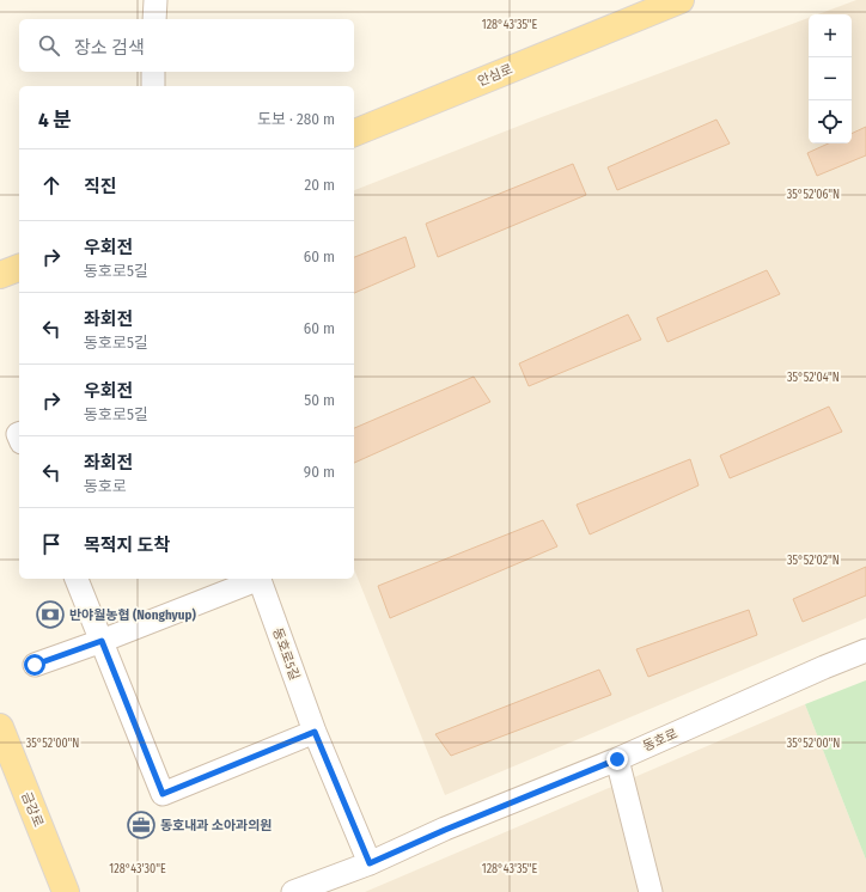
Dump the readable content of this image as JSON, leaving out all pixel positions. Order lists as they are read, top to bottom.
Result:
{
  "streets": {
    "main road": ["안심로", "금강로"],
    "street": ["동호로5길", "동호로"]
  },
  "crossings": [
    ["동호로5길", "동호로"]
  ],
  "places": {
    "bank": ["반야월농협 (Nonghyup)"],
    "office": ["동호내과 소아과의원"]
  },
  "page": {
    "map_buttons": ["+", "−"],
    "search": "장소 검색",
    "heading": ["4 분", "도보 · 280 m"],
    "list": [
      ["직진", "20 m"],
      ["우회전", "동호로5길", "60 m"],
      ["좌회전", "동호로5길", "60 m"],
      ["우회전", "동호로5길", "50 m"],
      ["좌회전", "동호로", "90 m"],
      "목적지 도착"
    ]
  },
  "coordinates": [
    "128°43'35\"E",
    "35°52'06\"N",
    "35°52'04\"N",
    "35°52'02\"N",
    "35°52'00\"N",
    "128°43'30\"E"
  ]
}
